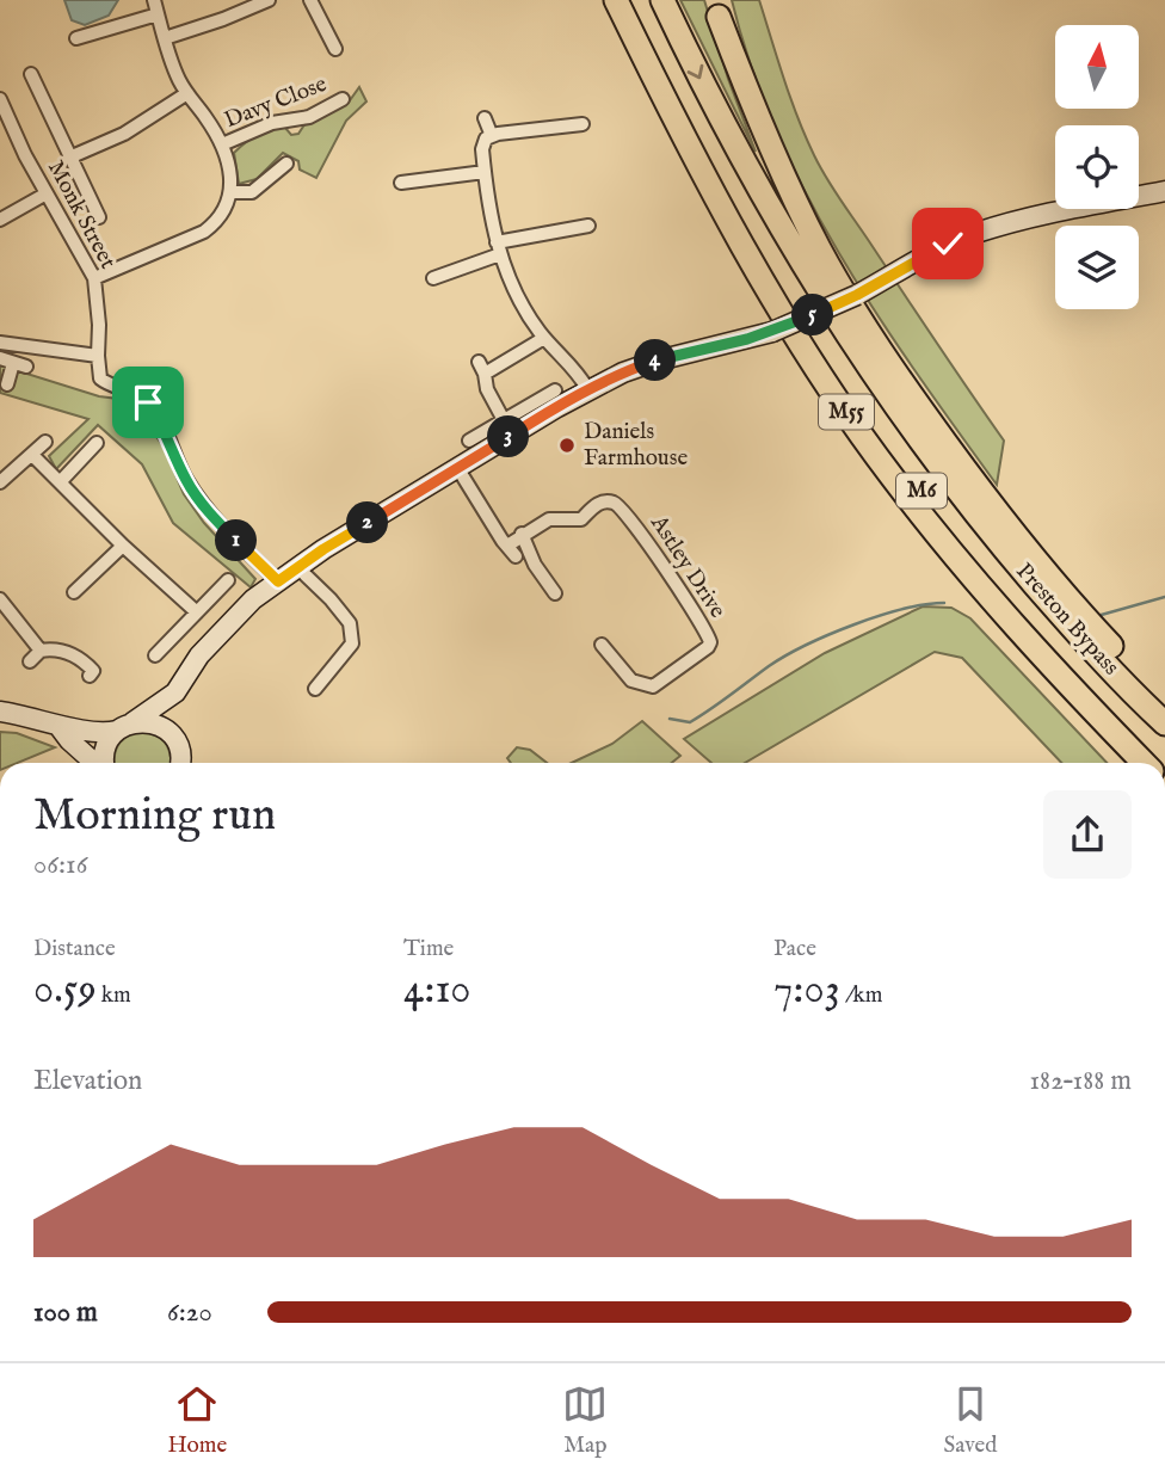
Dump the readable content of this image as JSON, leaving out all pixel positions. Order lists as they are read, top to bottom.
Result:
{
  "streets": {
    "highway": ["M55", "M6", "Preston Bypass"],
    "street": ["Davy Close", "Monk Street", "Astley Drive"]
  },
  "crossings": [
    ["M55", "M6"],
    ["M55", "Preston Bypass"],
    ["M6", "Preston Bypass"]
  ],
  "places": ["Daniels Farmhouse"],
  "north": "top",
  "page": {
    "pins": [
      "5",
      "4",
      "3",
      "2",
      "1"
    ],
    "heading": ["Morning run", "06:16"],
    "stats": [
      ["Distance", "0.59 km"],
      ["Time", "4:10"],
      ["Pace", "7:03 /km"]
    ],
    "chart": ["Elevation", "182–188 m"],
    "list": [
      {
        "name": "100 m",
        "note": "6:20"
      }
    ],
    "tabs": ["Home", "Map", "Saved"]
  }
}
